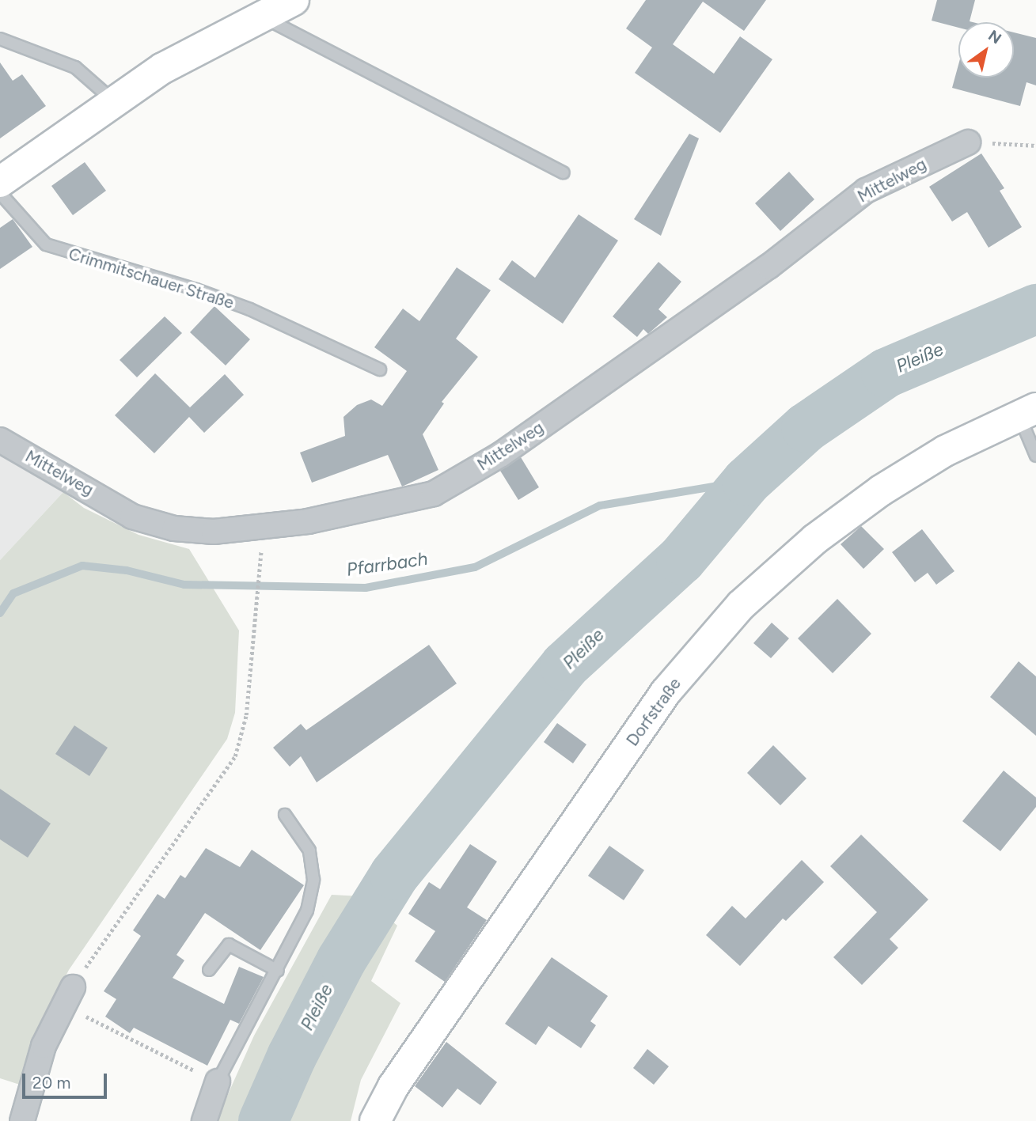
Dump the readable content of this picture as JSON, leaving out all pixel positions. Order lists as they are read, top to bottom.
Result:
{
  "streets": {
    "street": ["Mittelweg", "Dorfstraße"],
    "lane": ["Crimmitschauer Straße"]
  },
  "water": ["Pleiße", "Pfarrbach"],
  "scale_bar": "20 m",
  "north": "top right"
}
